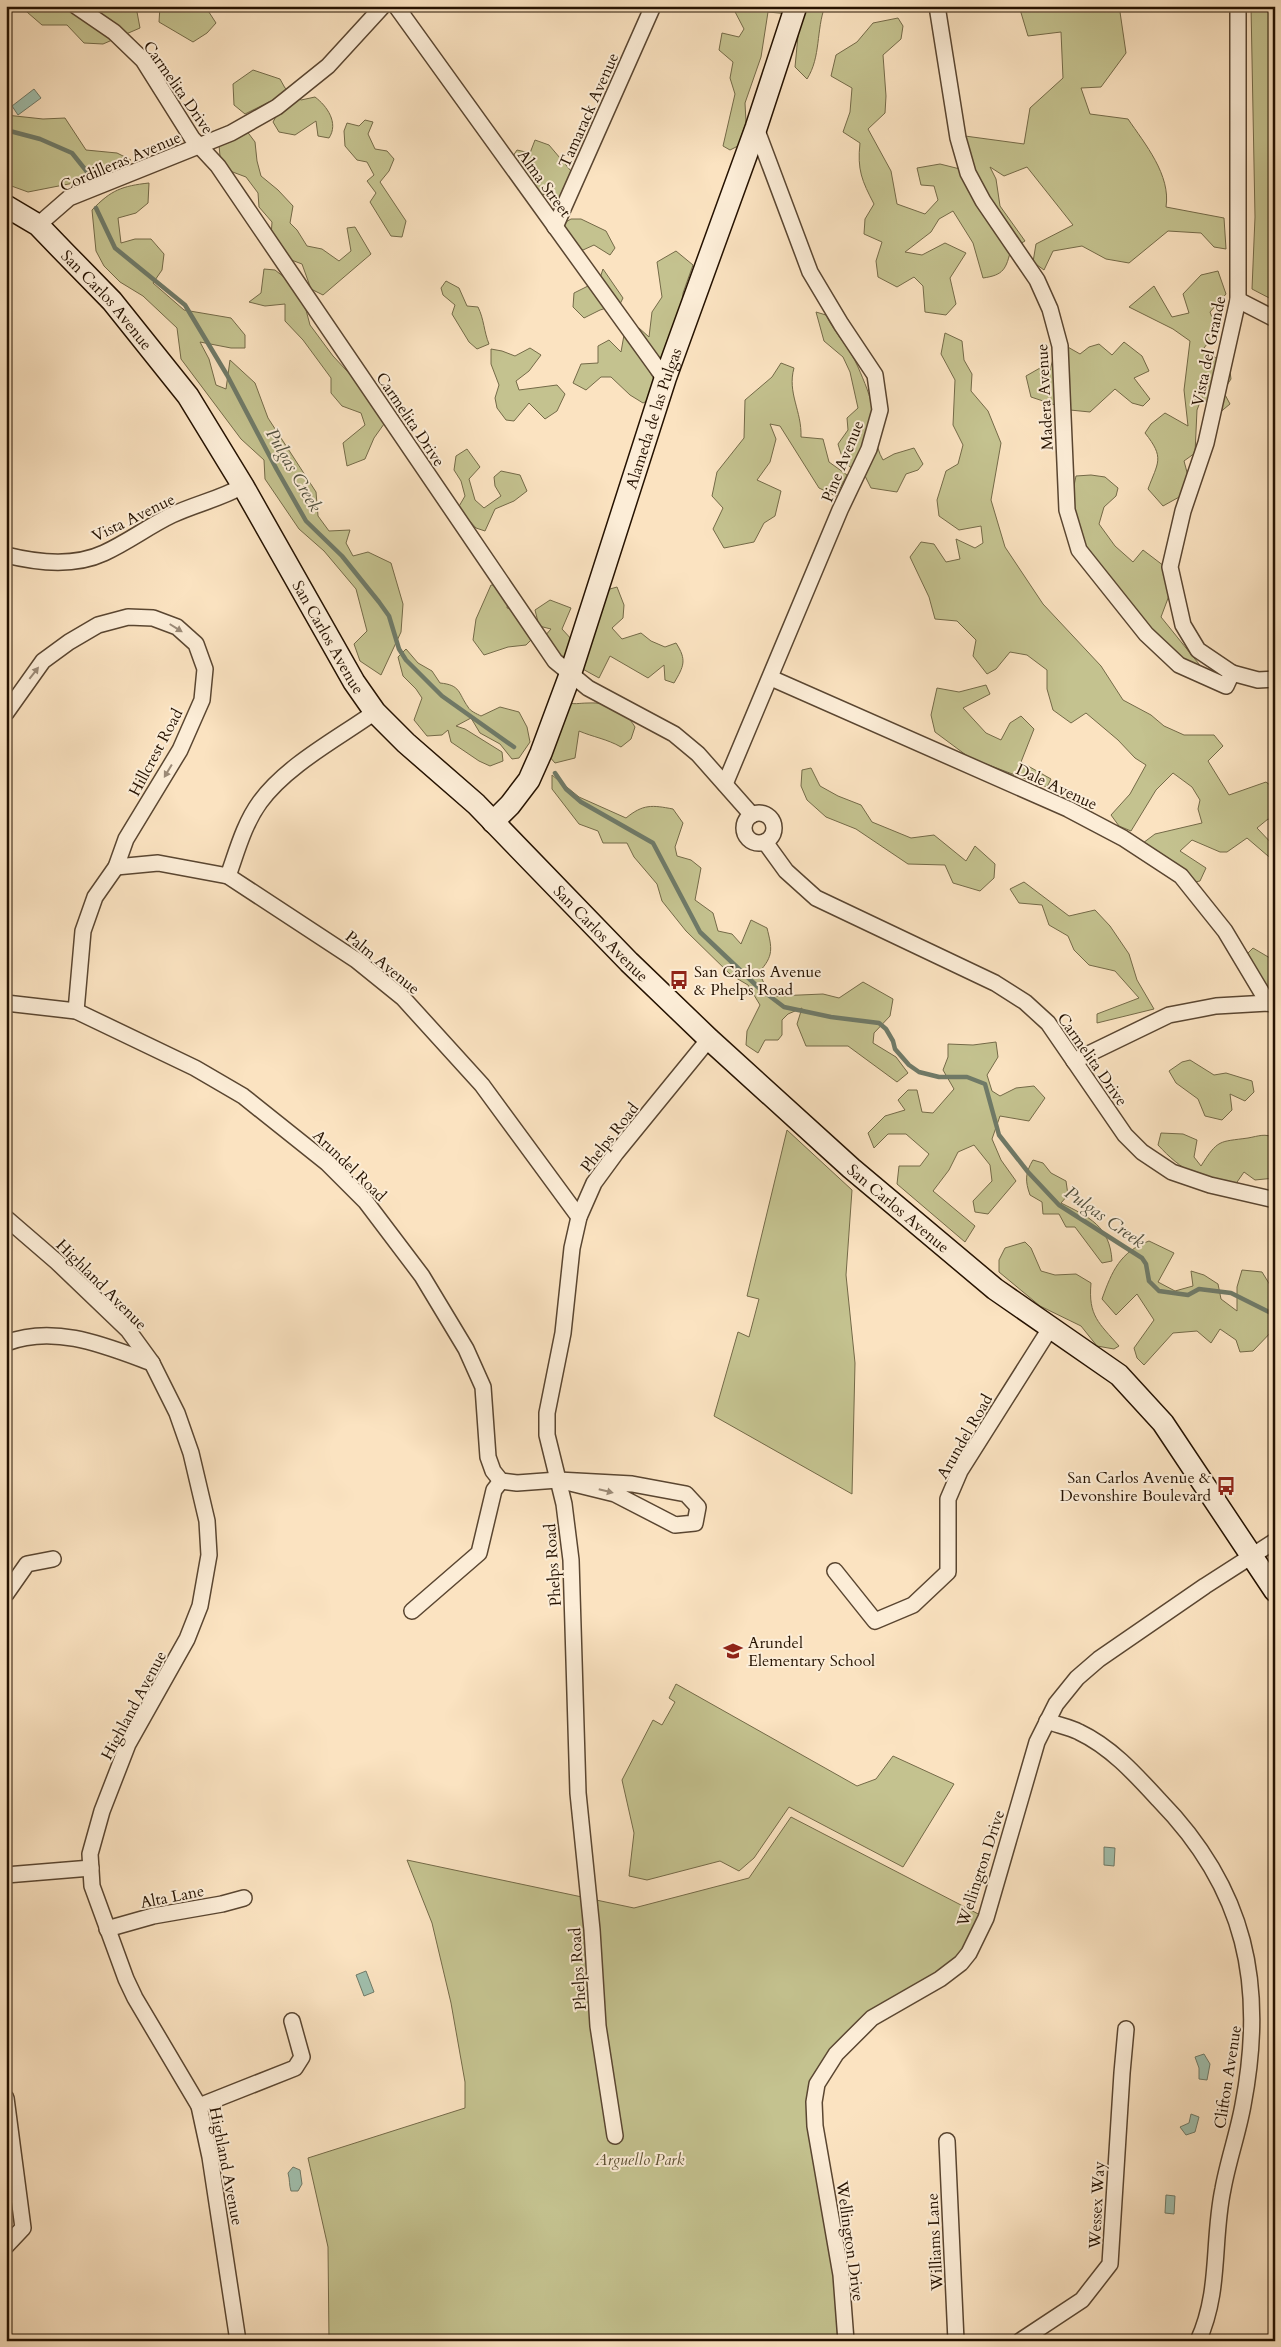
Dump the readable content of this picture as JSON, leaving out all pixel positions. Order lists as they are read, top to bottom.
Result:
{
  "streets": {
    "main road": ["San Carlos Avenue", "Alameda de las Pulgas"],
    "street": [
      "Carmelita Drive",
      "Tamarack Avenue",
      "Cordilleras Avenue",
      "Alma Street",
      "Vista del Grande",
      "Madera Avenue",
      "Pine Avenue",
      "Vista Avenue",
      "Hillcrest Road",
      "Dale Avenue",
      "Palm Avenue",
      "Phelps Road",
      "Arundel Road",
      "Highland Avenue",
      "Wellington Drive",
      "Alta Lane",
      "Clifton Avenue",
      "Wessex Way",
      "Williams Lane"
    ]
  },
  "crossings": [
    ["Carmelita Drive", "Cordilleras Avenue"],
    ["Carmelita Drive", "Alameda de las Pulgas"],
    ["Carmelita Drive", "Pine Avenue"],
    ["Tamarack Avenue", "Alma Street"],
    ["Cordilleras Avenue", "San Carlos Avenue"],
    ["Alma Street", "Alameda de las Pulgas"],
    ["San Carlos Avenue", "Alameda de las Pulgas"],
    ["San Carlos Avenue", "Vista Avenue"],
    ["San Carlos Avenue", "Phelps Road"],
    ["San Carlos Avenue", "Arundel Road"],
    ["San Carlos Avenue", "Wellington Drive"],
    ["Vista del Grande", "Madera Avenue"],
    ["Alameda de las Pulgas", "Pine Avenue"],
    ["Pine Avenue", "Dale Avenue"],
    ["Hillcrest Road", "Palm Avenue"],
    ["Hillcrest Road", "Arundel Road"],
    ["Palm Avenue", "Phelps Road"],
    ["Highland Avenue", "Alta Lane"],
    ["Wellington Drive", "Clifton Avenue"]
  ],
  "water": ["Pulgas Creek"],
  "parks": ["Arguello Park"],
  "places": {
    "bus stop": ["San Carlos Avenue & Phelps Road", "San Carlos Avenue & Devonshire Boulevard"],
    "school or university": ["Arundel Elementary School"]
  }
}
